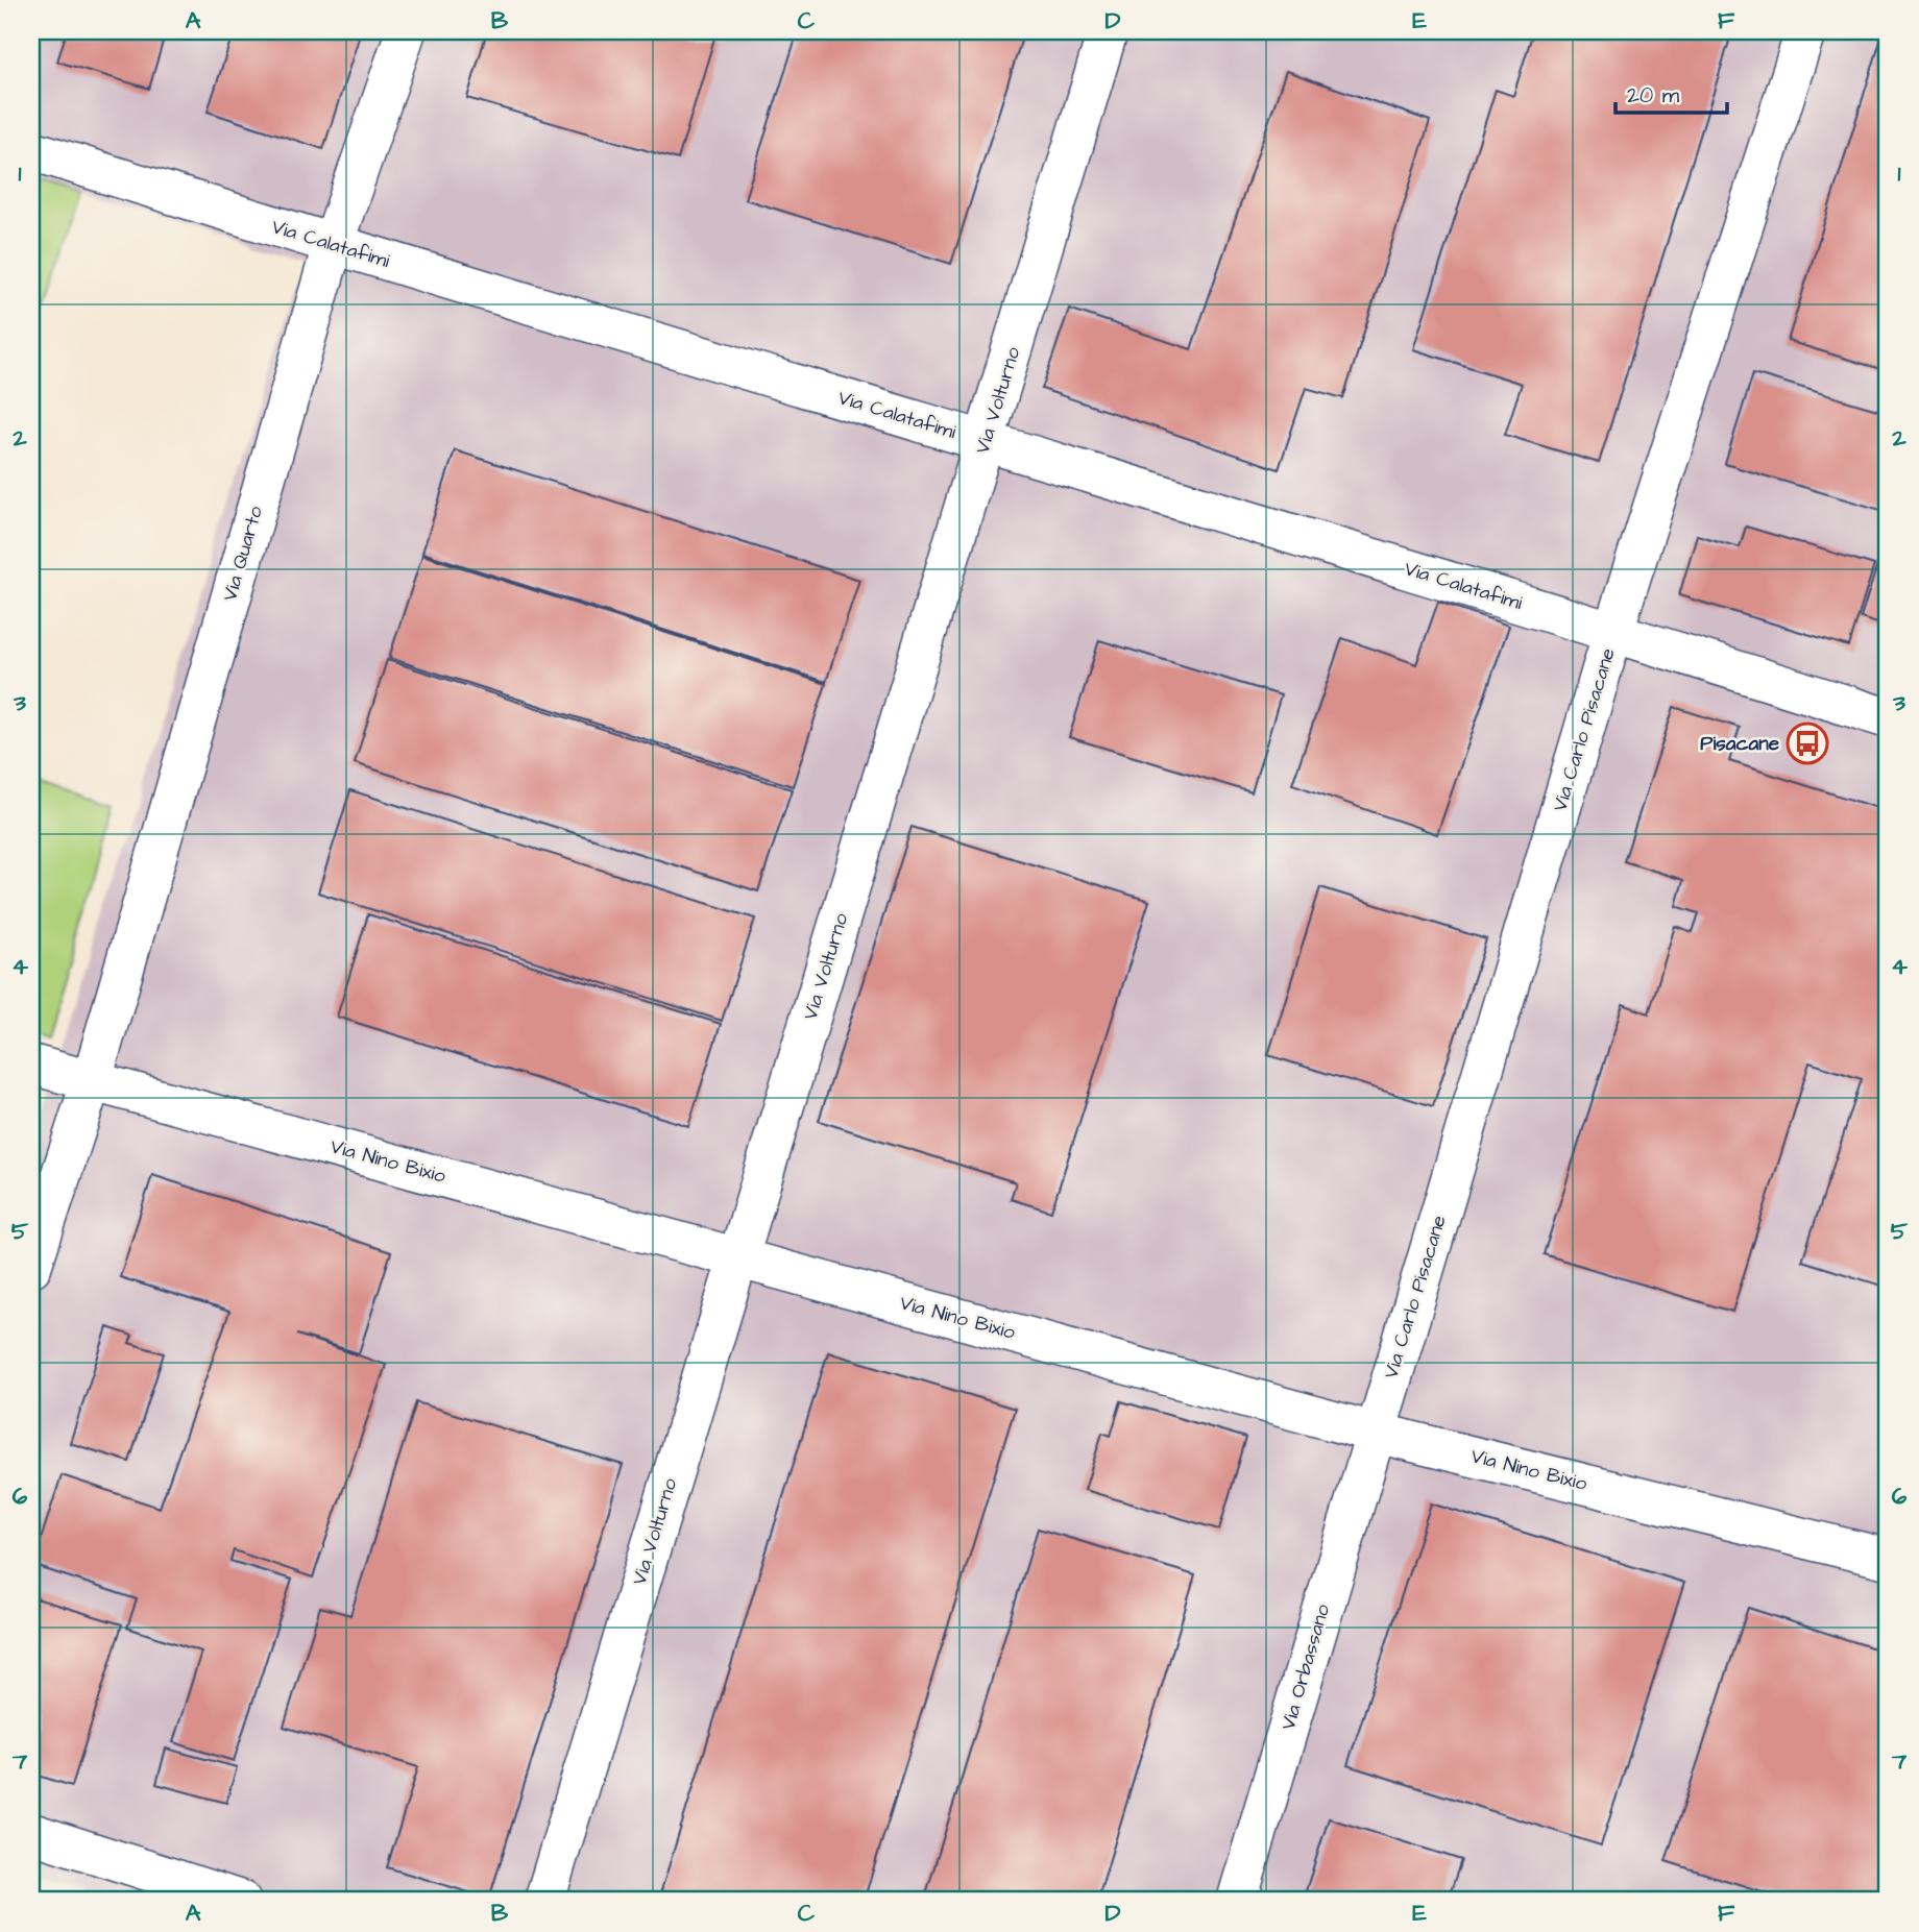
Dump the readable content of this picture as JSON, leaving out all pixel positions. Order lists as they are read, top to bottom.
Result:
{
  "streets": {
    "street": [
      "Via Calatafimi",
      "Via Volturno",
      "Via Quarto",
      "Via Carlo Pisacane",
      "Via Nino Bixio",
      "Via Orbassano"
    ]
  },
  "crossings": [
    ["Via Calatafimi", "Via Volturno"],
    ["Via Calatafimi", "Via Quarto"],
    ["Via Calatafimi", "Via Carlo Pisacane"],
    ["Via Volturno", "Via Nino Bixio"],
    ["Via Quarto", "Via Nino Bixio"],
    ["Via Carlo Pisacane", "Via Nino Bixio"],
    ["Via Carlo Pisacane", "Via Orbassano"],
    ["Via Nino Bixio", "Via Orbassano"]
  ],
  "places": {
    "bus stop": ["Pisacane"]
  },
  "scale_bar": "20 m",
  "grid": {
    "columns": [
      "A",
      "B",
      "C",
      "D",
      "E",
      "F"
    ],
    "rows": [
      "1",
      "2",
      "3",
      "4",
      "5",
      "6",
      "7"
    ]
  }
}
